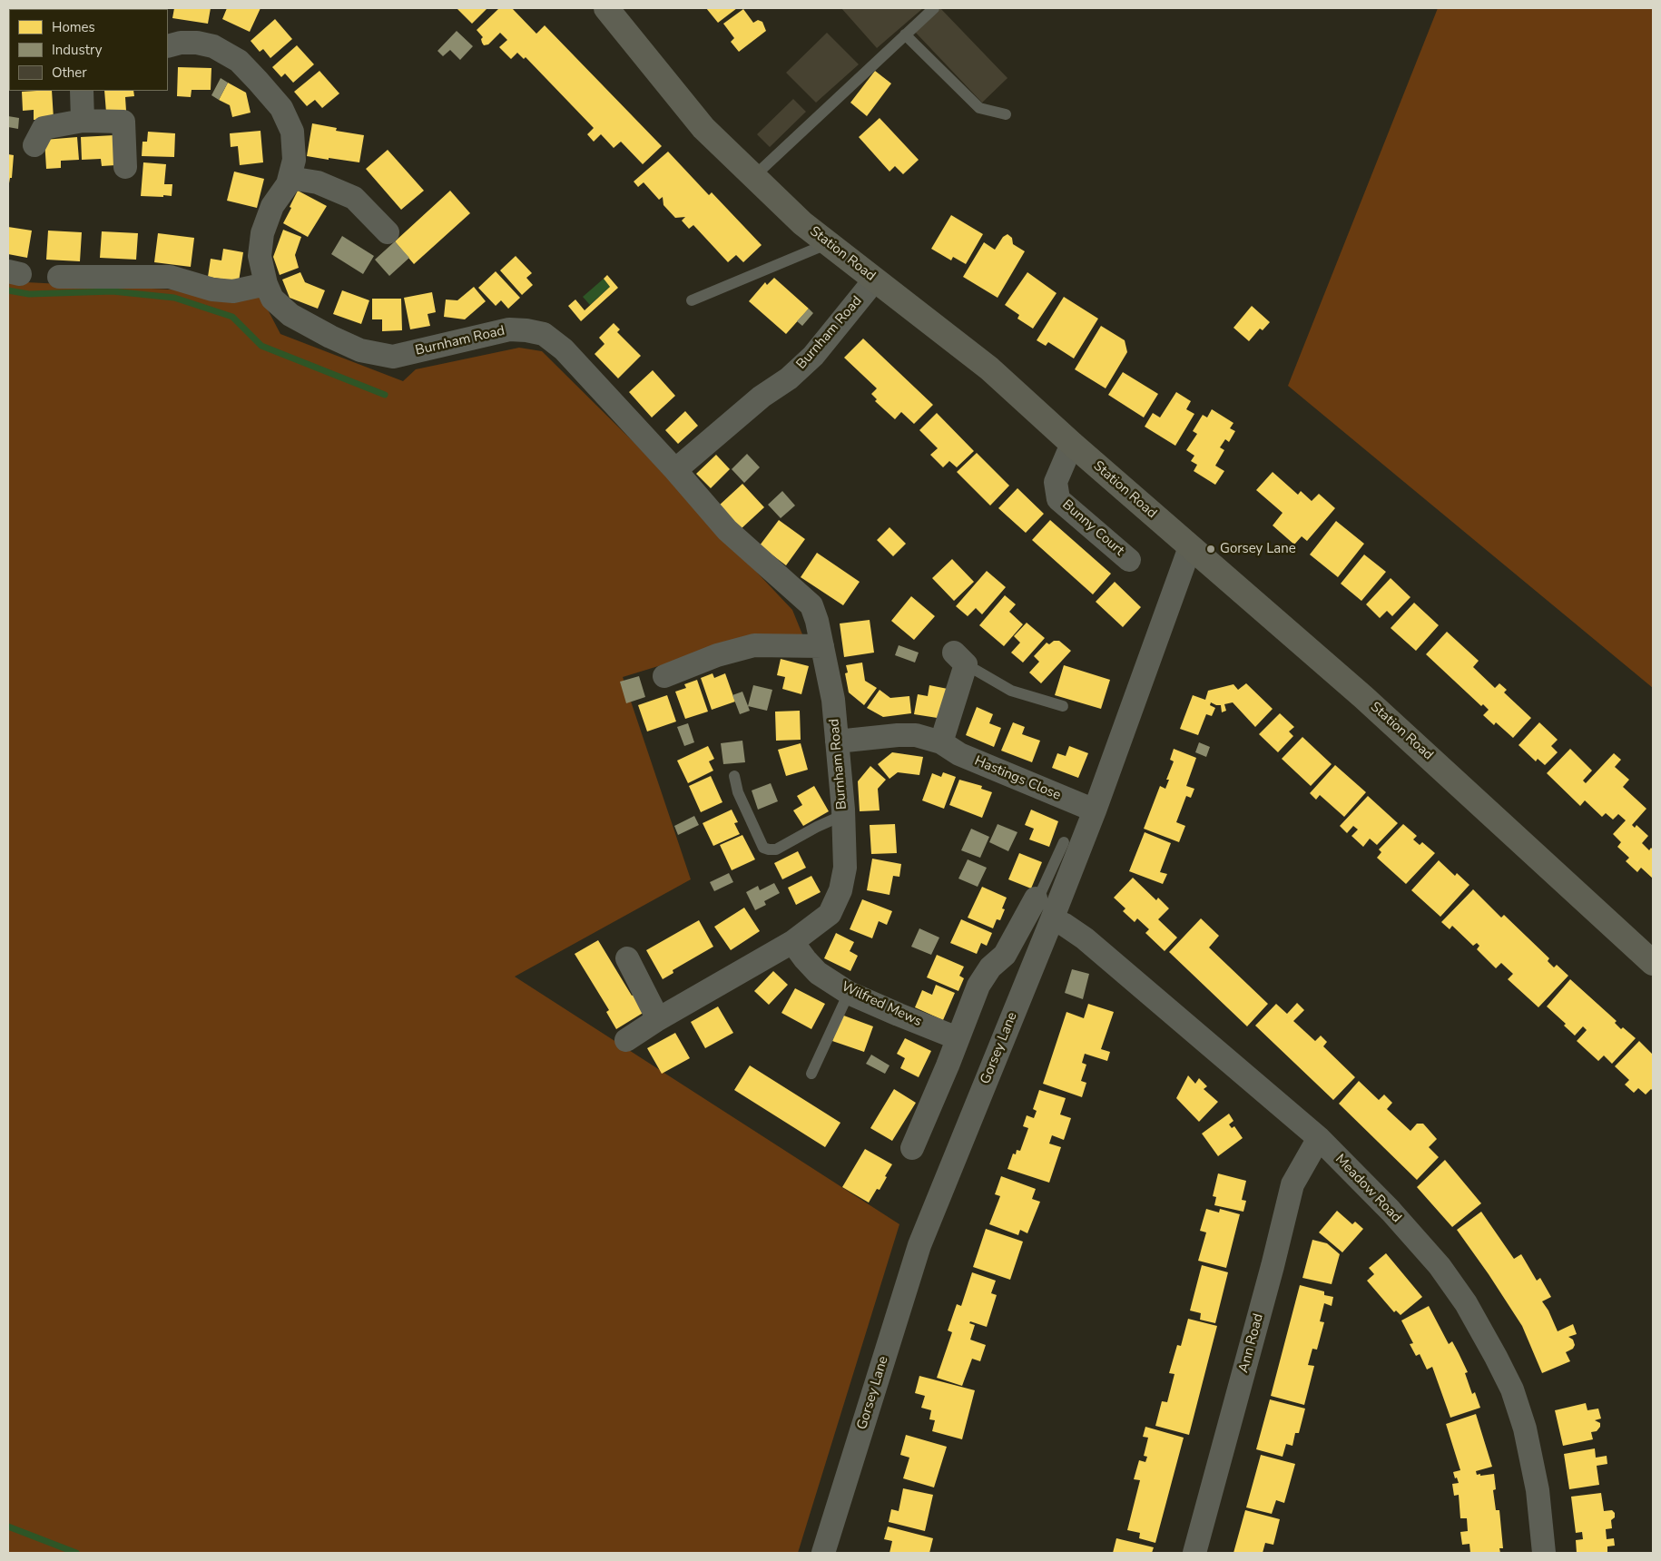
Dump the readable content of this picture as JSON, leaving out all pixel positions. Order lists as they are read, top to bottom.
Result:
{
  "streets": {
    "street": [
      "Station Road",
      "Burnham Road",
      "Bunny Court",
      "Hastings Close",
      "Wilfred Mews",
      "Gorsey Lane",
      "Meadow Road",
      "Ann Road"
    ]
  },
  "crossings": [
    ["Station Road", "Burnham Road"],
    ["Station Road", "Bunny Court"],
    ["Station Road", "Gorsey Lane"],
    ["Burnham Road", "Hastings Close"],
    ["Burnham Road", "Wilfred Mews"],
    ["Hastings Close", "Gorsey Lane"],
    ["Gorsey Lane", "Meadow Road"],
    ["Meadow Road", "Ann Road"]
  ],
  "places": ["Gorsey Lane"],
  "legend": ["Homes", "Industry", "Other"]
}
